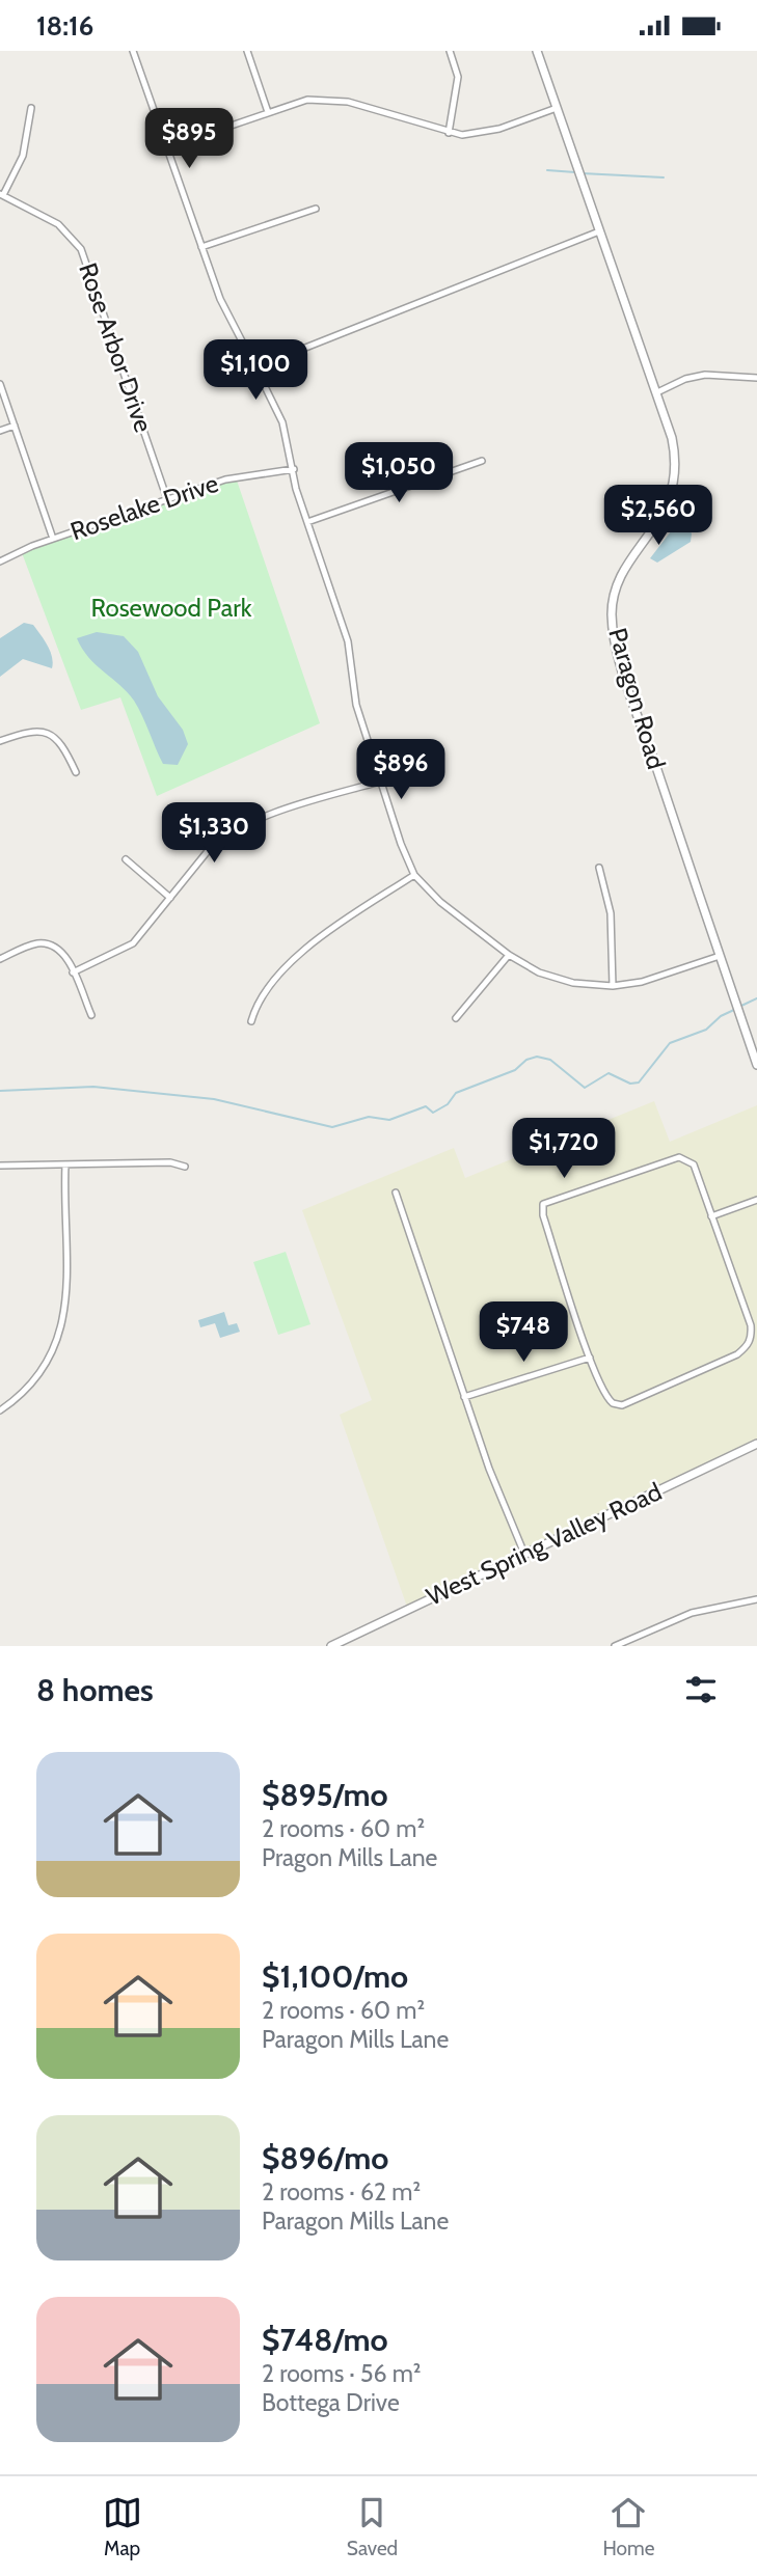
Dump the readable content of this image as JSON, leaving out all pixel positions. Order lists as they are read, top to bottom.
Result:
{
  "streets": {
    "street": [
      "Rose Arbor Drive",
      "Roselake Drive",
      "Paragon Road",
      "West Spring Valley Road"
    ]
  },
  "crossings": [
    ["Rose Arbor Drive", "Roselake Drive"]
  ],
  "parks": ["Rosewood Park"],
  "page": {
    "status": "18:16",
    "price": [
      "$895",
      "$1,100",
      "$1,050",
      "$2,560",
      "$896",
      "$1,330",
      "$1,720",
      "$748"
    ],
    "heading": "8 homes",
    "list": [
      {
        "name": "$895/mo",
        "note": "2 rooms · 60 m² · Pragon Mills Lane"
      },
      {
        "name": "$1,100/mo",
        "note": "2 rooms · 60 m² · Paragon Mills Lane"
      },
      {
        "name": "$896/mo",
        "note": "2 rooms · 62 m² · Paragon Mills Lane"
      },
      {
        "name": "$748/mo",
        "note": "2 rooms · 56 m² · Bottega Drive"
      }
    ],
    "tabs": ["Map", "Saved", "Home"]
  }
}
